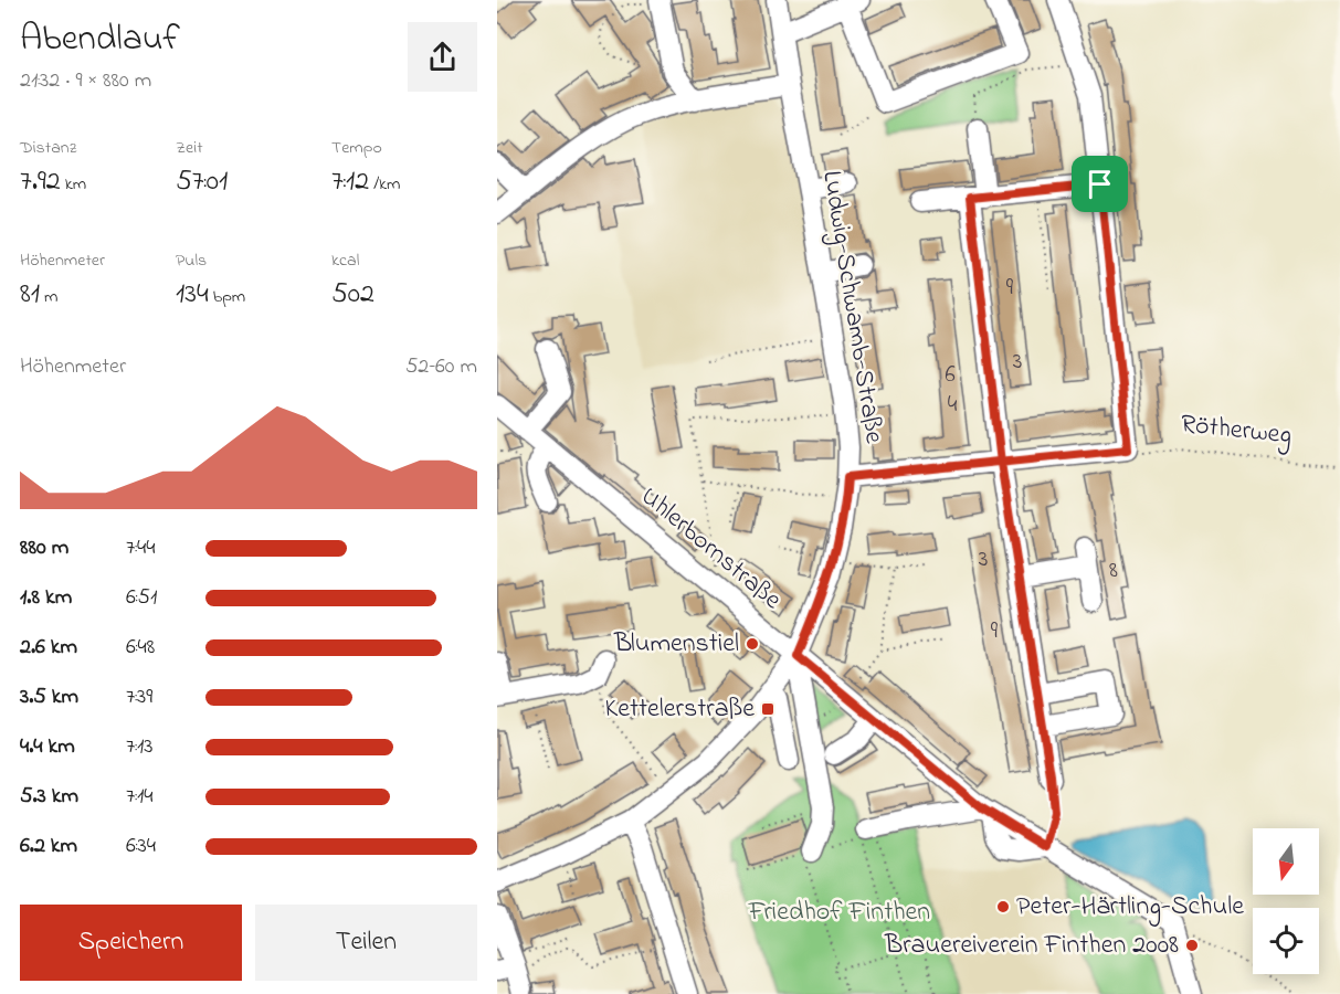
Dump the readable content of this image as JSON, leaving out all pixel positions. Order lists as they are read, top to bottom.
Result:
{
  "streets": {
    "street": ["Ludwig-Schwamb-Straße", "Uhlerbornstraße"],
    "path": ["Rötherweg"]
  },
  "crossings": [
    ["Ludwig-Schwamb-Straße", "Uhlerbornstraße"]
  ],
  "parks": ["Friedhof Finthen"],
  "places": {
    "other": ["Blumenstiel", "Peter-Härtling-Schule", "Brauereiverein Finthen 2008"],
    "transit": ["Kettelerstraße"]
  },
  "house_numbers": [
    "9",
    "3",
    "6",
    "4",
    "3",
    "8",
    "9"
  ],
  "north": "bottom",
  "page": {
    "heading": ["Abendlauf", "21:32 · 9 × 880 m"],
    "stats": [
      ["Distanz", "7.92 km"],
      ["Zeit", "57:01"],
      ["Tempo", "7:12 /km"],
      ["Höhenmeter", "81 m"],
      ["Puls", "134 bpm"],
      ["kcal", "502"]
    ],
    "chart": ["Höhenmeter", "52–60 m"],
    "list": [
      {
        "name": "880 m",
        "note": "7:44"
      },
      {
        "name": "1.8 km",
        "note": "6:51"
      },
      {
        "name": "2.6 km",
        "note": "6:48"
      },
      {
        "name": "3.5 km",
        "note": "7:39"
      },
      {
        "name": "4.4 km",
        "note": "7:13"
      },
      {
        "name": "5.3 km",
        "note": "7:14"
      },
      {
        "name": "6.2 km",
        "note": "6:34"
      }
    ],
    "buttons": ["Speichern", "Teilen"]
  }
}
